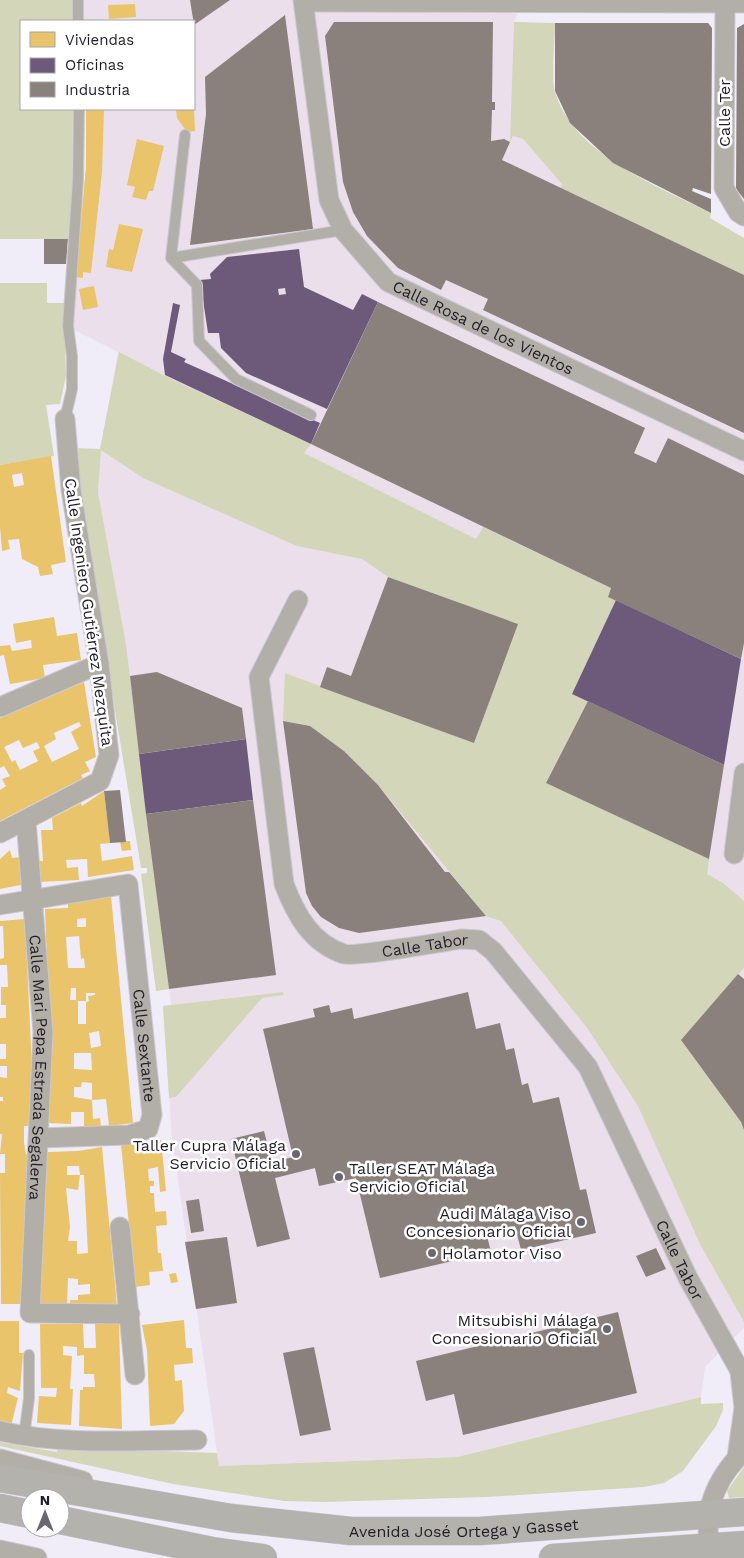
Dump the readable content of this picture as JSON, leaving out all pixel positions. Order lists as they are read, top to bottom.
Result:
{
  "streets": {
    "main road": ["Avenida José Ortega y Gasset"],
    "street": [
      "Calle Ter",
      "Calle Rosa de los Vientos",
      "Calle Ingeniero Gutiérrez Mezquita",
      "Calle Tabor",
      "Calle Sextante",
      "Calle Mari Pepa Estrada Segalerva"
    ]
  },
  "crossings": [
    ["Calle Ingeniero Gutiérrez Mezquita", "Calle Mari Pepa Estrada Segalerva"],
    ["Calle Sextante", "Calle Mari Pepa Estrada Segalerva"]
  ],
  "places": [
    "Taller Cupra Málaga Servicio Oficial",
    "Taller SEAT Málaga Servicio Oficial",
    "Audi Málaga Viso Concesionario Oficial",
    "Holamotor Viso",
    "Mitsubishi Málaga Concesionario Oficial"
  ],
  "legend": ["Viviendas", "Oficinas", "Industria"],
  "north": "top"
}
